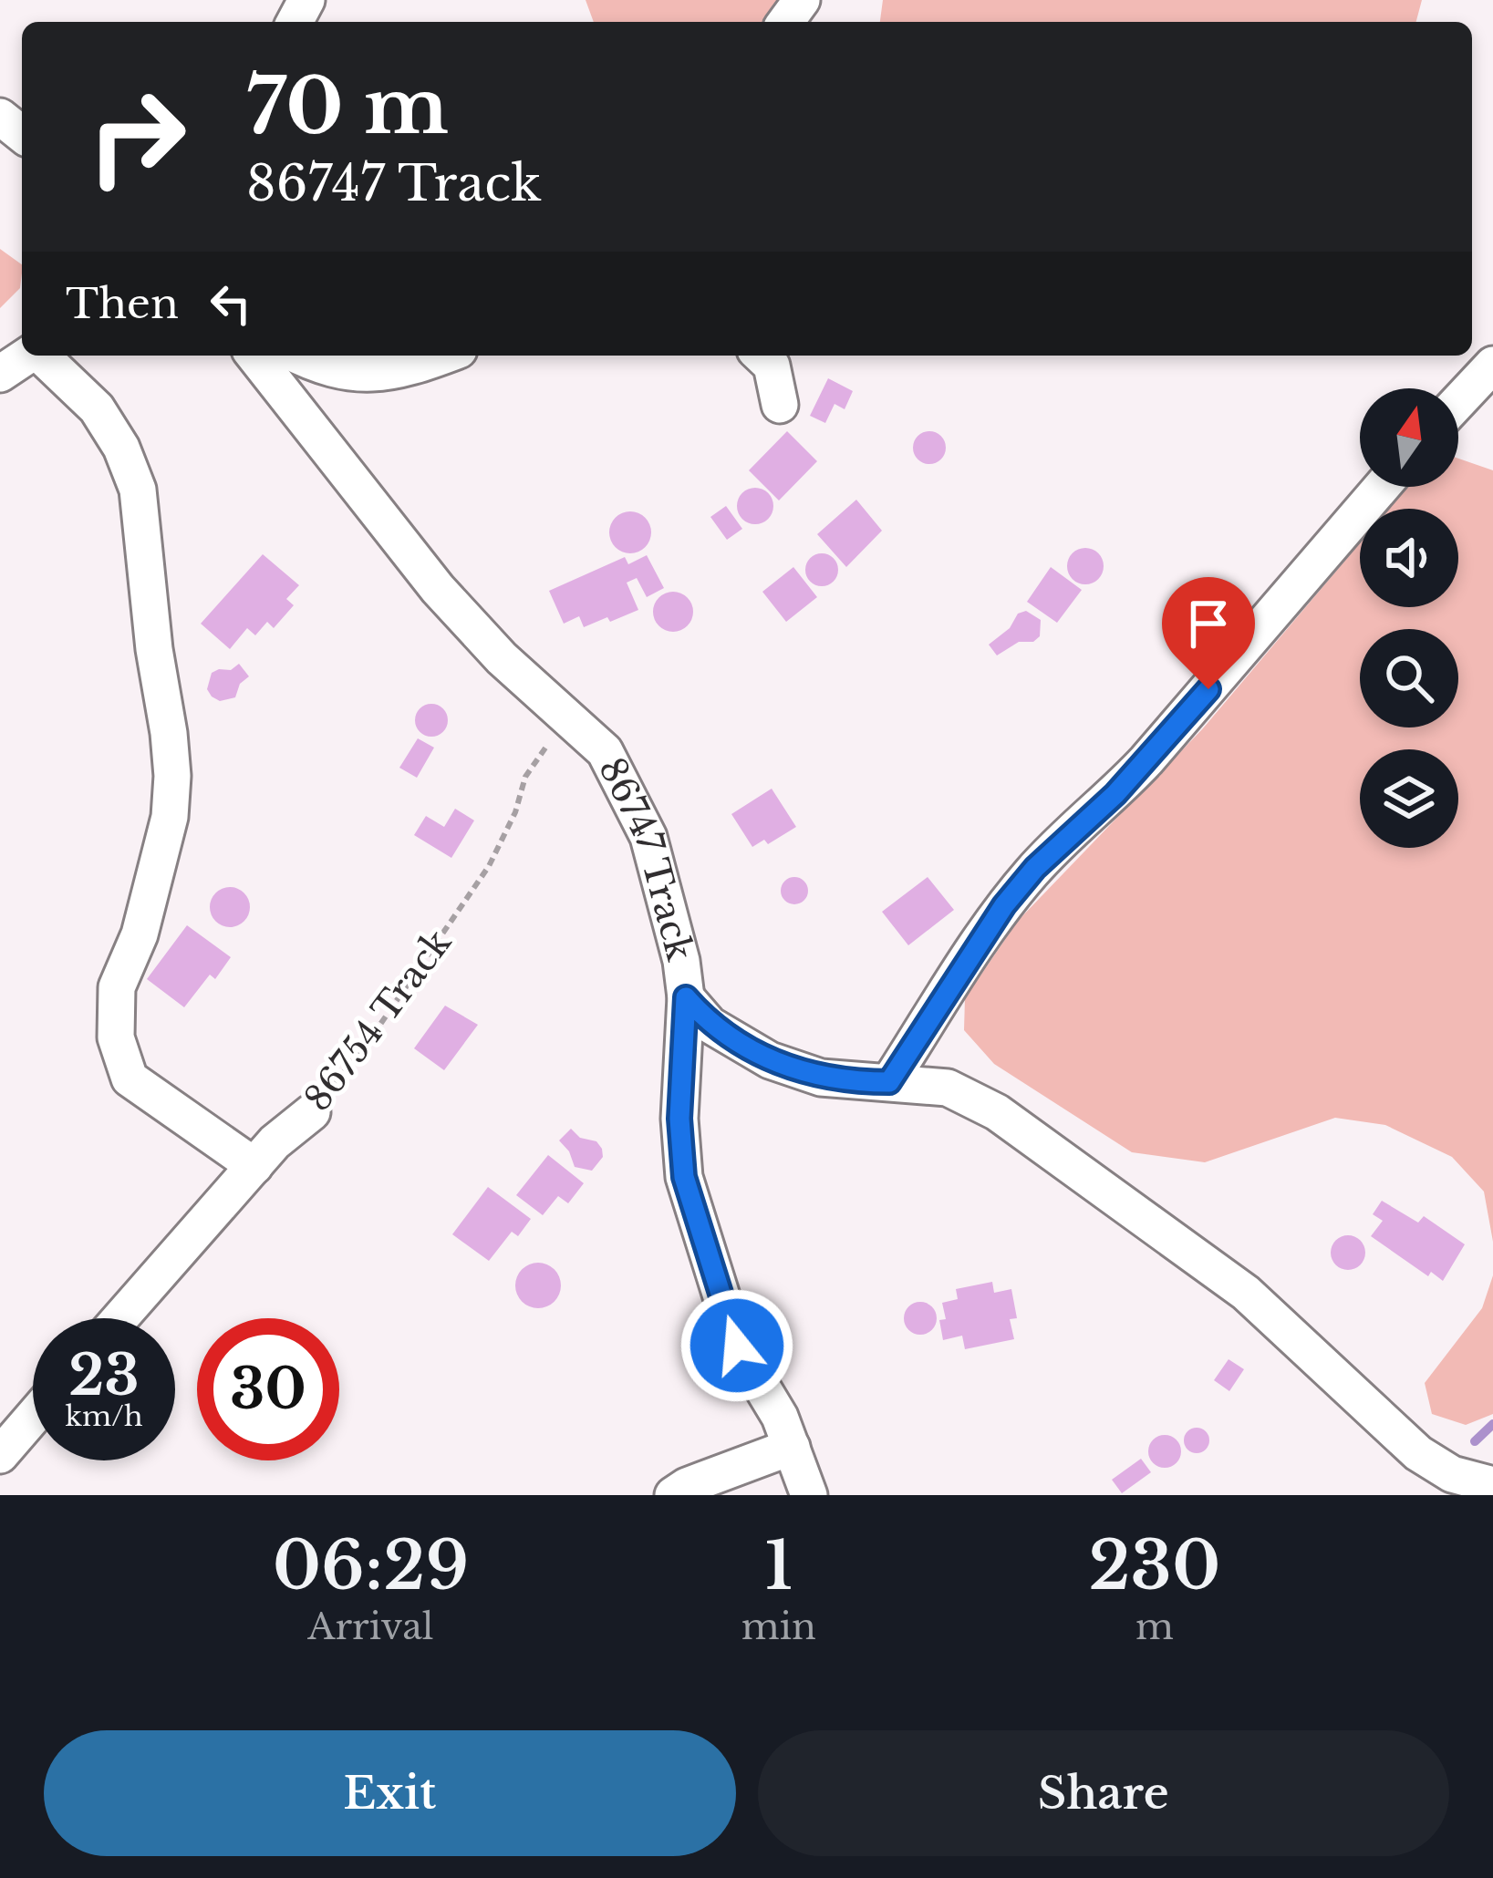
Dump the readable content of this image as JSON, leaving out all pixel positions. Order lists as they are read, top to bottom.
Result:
{
  "streets": {
    "street": ["86747 Track", "86754 Track"]
  },
  "crossings": [
    ["86747 Track", "86754 Track"]
  ],
  "north": "top",
  "page": {
    "turn": ["70 m", "86747 Track"],
    "then": "Then",
    "speed": "23 km/h",
    "limit": "30",
    "eta": [
      "06:29",
      "Arrival",
      "1",
      "min",
      "230",
      "m"
    ],
    "buttons": ["Exit", "Share"]
  }
}
